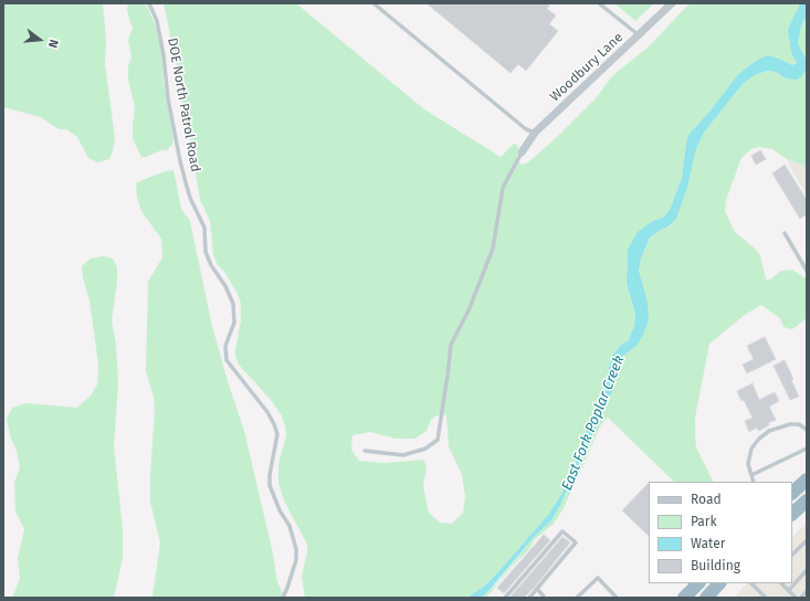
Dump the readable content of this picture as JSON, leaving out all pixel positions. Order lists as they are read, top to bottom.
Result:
{
  "streets": {
    "street": ["Woodbury Lane"],
    "lane": ["DOE North Patrol Road"]
  },
  "water": ["East Fork Poplar Creek"],
  "legend": [
    "Road",
    "Park",
    "Water",
    "Building"
  ],
  "north": "right"
}
